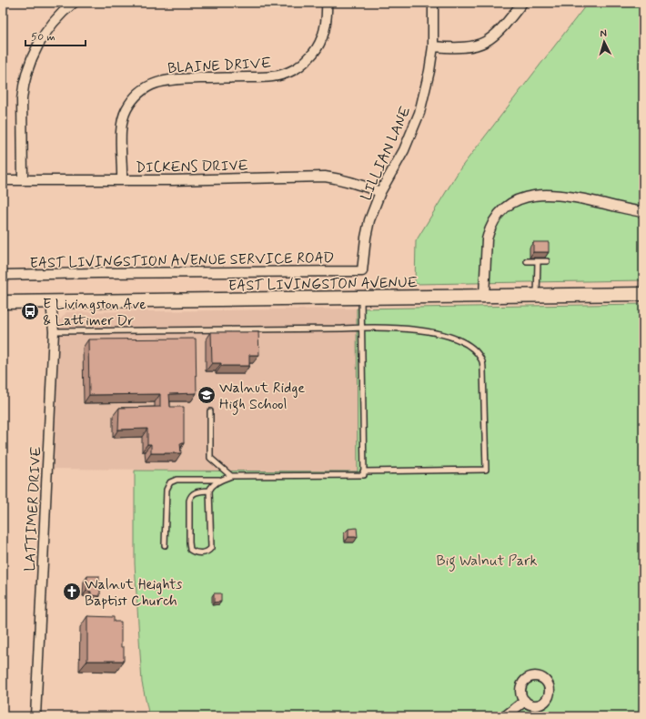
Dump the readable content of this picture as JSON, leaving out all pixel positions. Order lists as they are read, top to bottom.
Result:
{
  "streets": {
    "main road": ["EAST LIVINGSTON AVENUE"],
    "street": [
      "BLAINE DRIVE",
      "LILLIAN LANE",
      "DICKENS DRIVE",
      "EAST LIVINGSTION AVENUE SERVICE ROAD",
      "LATTIMER DRIVE"
    ]
  },
  "crossings": [
    ["BLAINE DRIVE", "DICKENS DRIVE"],
    ["LILLIAN LANE", "DICKENS DRIVE"],
    ["LILLIAN LANE", "EAST LIVINGSTION AVENUE SERVICE ROAD"],
    ["EAST LIVINGSTON AVENUE", "LATTIMER DRIVE"]
  ],
  "parks": ["Big Walnut Park"],
  "places": {
    "bus stop": ["E Livingston Ave & Lattimer Dr"],
    "school or university": ["Walnut Ridge High School"],
    "church": ["Walnut Heights Baptist Church"]
  },
  "scale_bar": "50 m",
  "north": "top"
}
